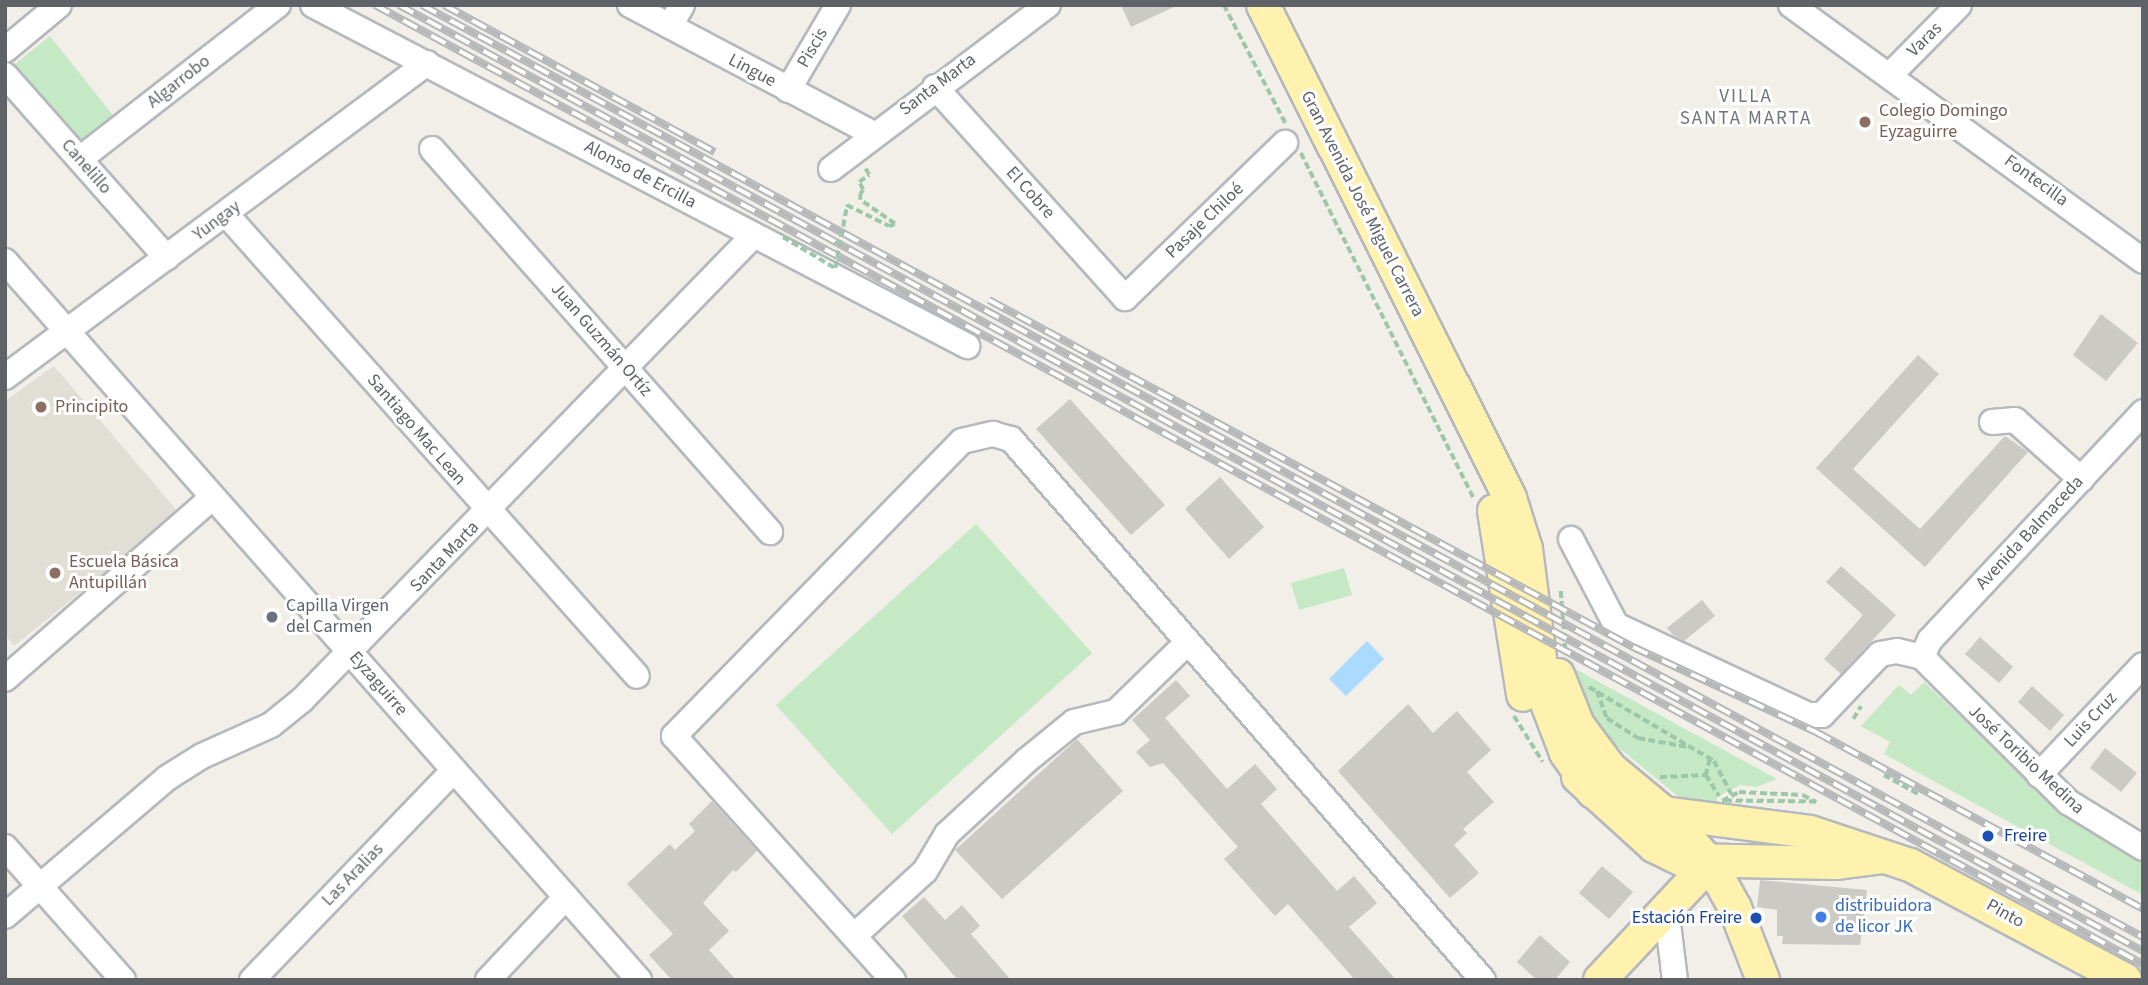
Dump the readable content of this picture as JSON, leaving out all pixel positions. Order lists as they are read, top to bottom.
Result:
{
  "streets": {
    "main road": ["Gran Avenida José Miguel Carrera", "Pinto"],
    "street": [
      "Varas",
      "Piscis",
      "Lingue",
      "Algarrobo",
      "Santa Marta",
      "Canelillo",
      "Alonso de Ercilla",
      "Fontecilla",
      "El Cobre",
      "Yungay",
      "Pasaje Chiloé",
      "Juan Guzmán Ortíz",
      "Santiago Mac Lean",
      "Avenida Balmaceda",
      "Eyzaguirre",
      "Luis Cruz",
      "José Toribio Medina",
      "Las Aralias"
    ]
  },
  "crossings": [
    ["Varas", "Fontecilla"],
    ["Piscis", "Lingue"],
    ["Lingue", "Santa Marta"],
    ["Algarrobo", "Canelillo"],
    ["Santa Marta", "Alonso de Ercilla"],
    ["Santa Marta", "El Cobre"],
    ["Santa Marta", "Juan Guzmán Ortíz"],
    ["Santa Marta", "Santiago Mac Lean"],
    ["Santa Marta", "Eyzaguirre"],
    ["Canelillo", "Yungay"],
    ["Alonso de Ercilla", "Yungay"],
    ["El Cobre", "Pasaje Chiloé"],
    ["Gran Avenida José Miguel Carrera", "Pinto"],
    ["Yungay", "Santiago Mac Lean"],
    ["Yungay", "Eyzaguirre"],
    ["Avenida Balmaceda", "José Toribio Medina"],
    ["Eyzaguirre", "Las Aralias"],
    ["Luis Cruz", "José Toribio Medina"]
  ],
  "districts": ["VILLA SANTA MARTA"],
  "places": [
    "Colegio Domingo Eyzaguirre",
    "Principito",
    "Escuela Básica Antupillán",
    "Capilla Virgen del Carmen",
    "Freire",
    "distribuidora de licor JK",
    "Estación Freire"
  ]
}
